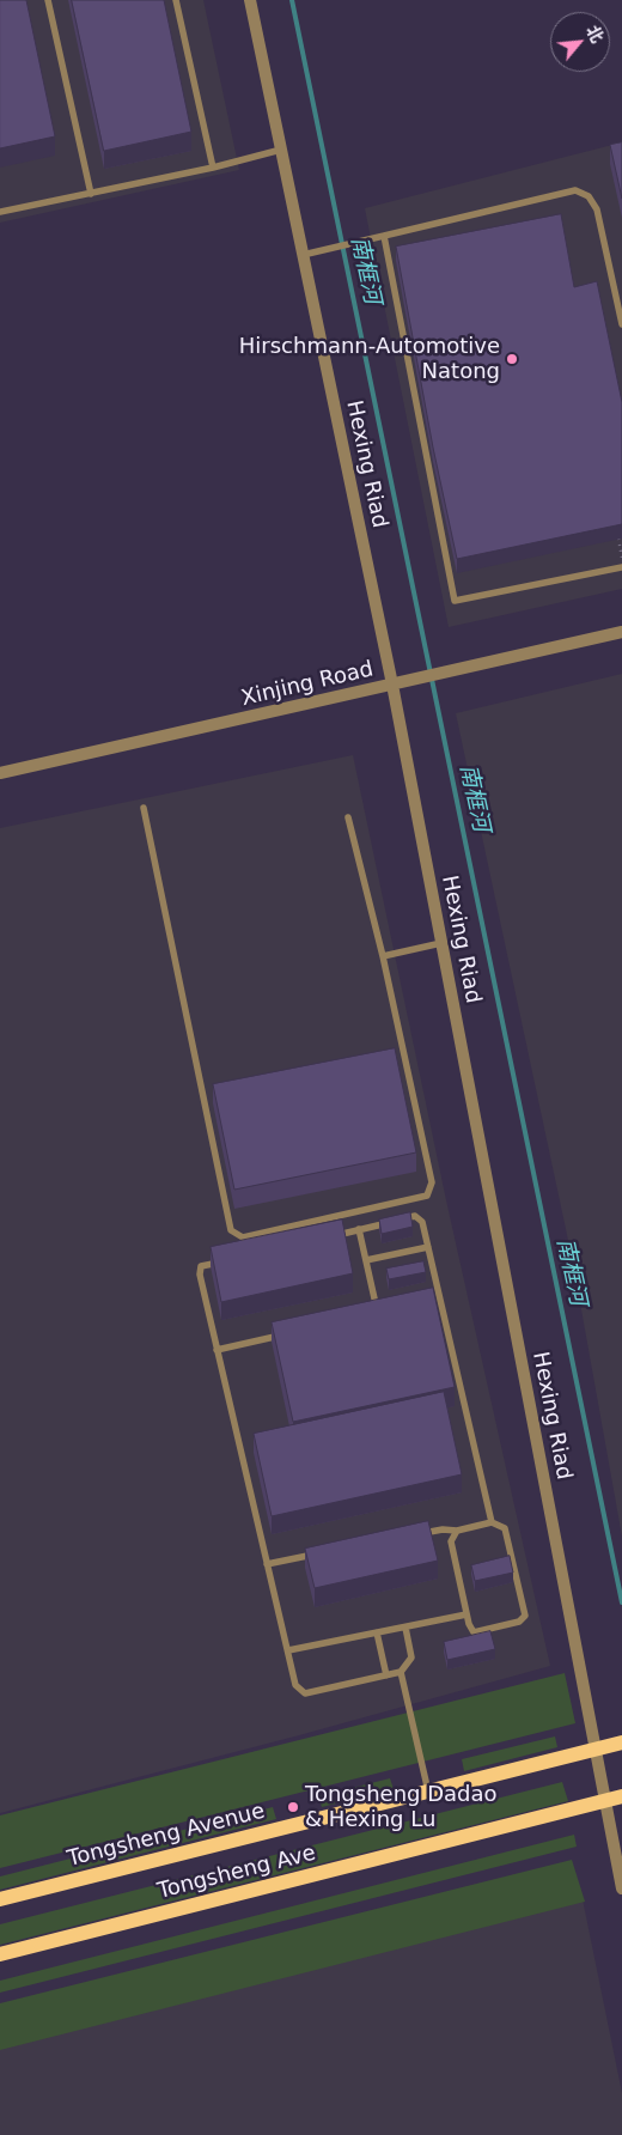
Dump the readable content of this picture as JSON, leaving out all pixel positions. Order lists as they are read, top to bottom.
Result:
{
  "streets": {
    "main road": ["Tongsheng Avenue", "Tongsheng Ave"],
    "street": ["Hexing Riad", "Xinjing Road"]
  },
  "crossings": [
    ["Hexing Riad", "Xinjing Road"],
    ["Hexing Riad", "Tongsheng Avenue"],
    ["Hexing Riad", "Tongsheng Ave"]
  ],
  "water": ["南框河"],
  "places": ["Hirschmann-Automotive Natong", "Tongsheng Dadao & Hexing Lu"],
  "north": "top right"
}
